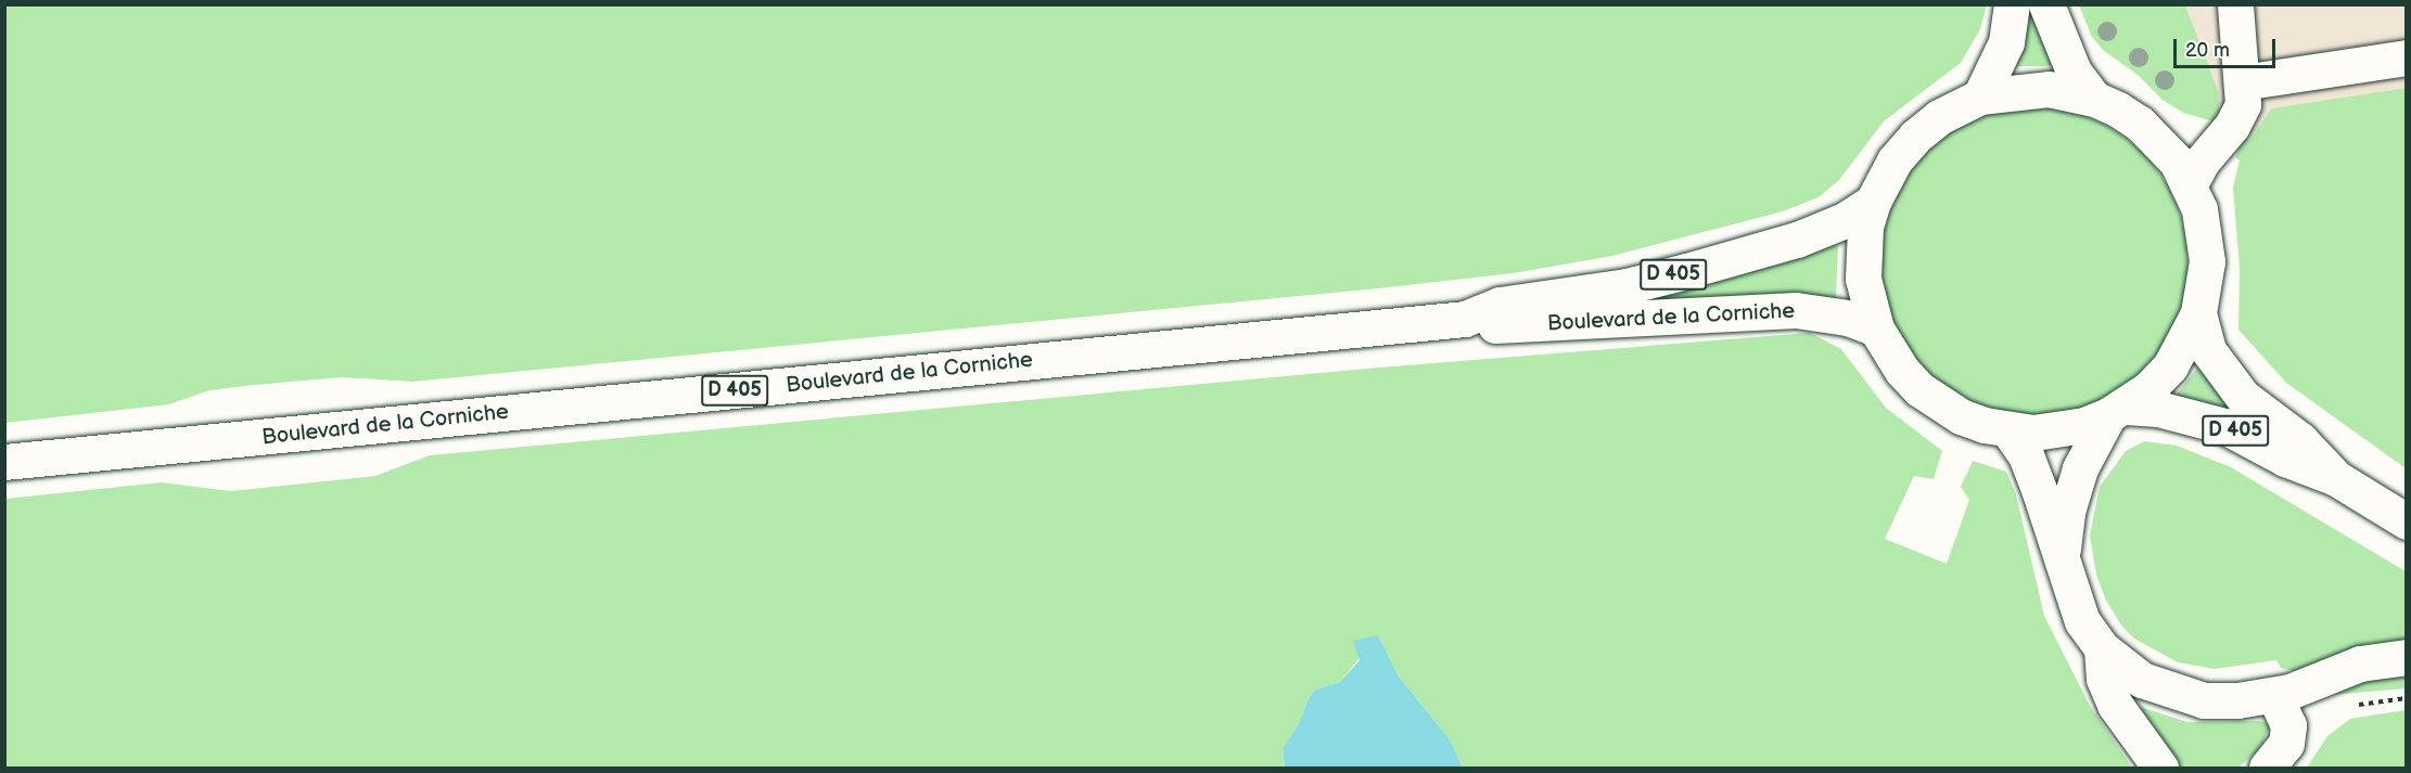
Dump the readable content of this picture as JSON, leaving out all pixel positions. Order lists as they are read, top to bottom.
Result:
{
  "streets": {
    "main road": ["D 405", "Boulevard de la Corniche"]
  },
  "scale_bar": "20 m"
}
